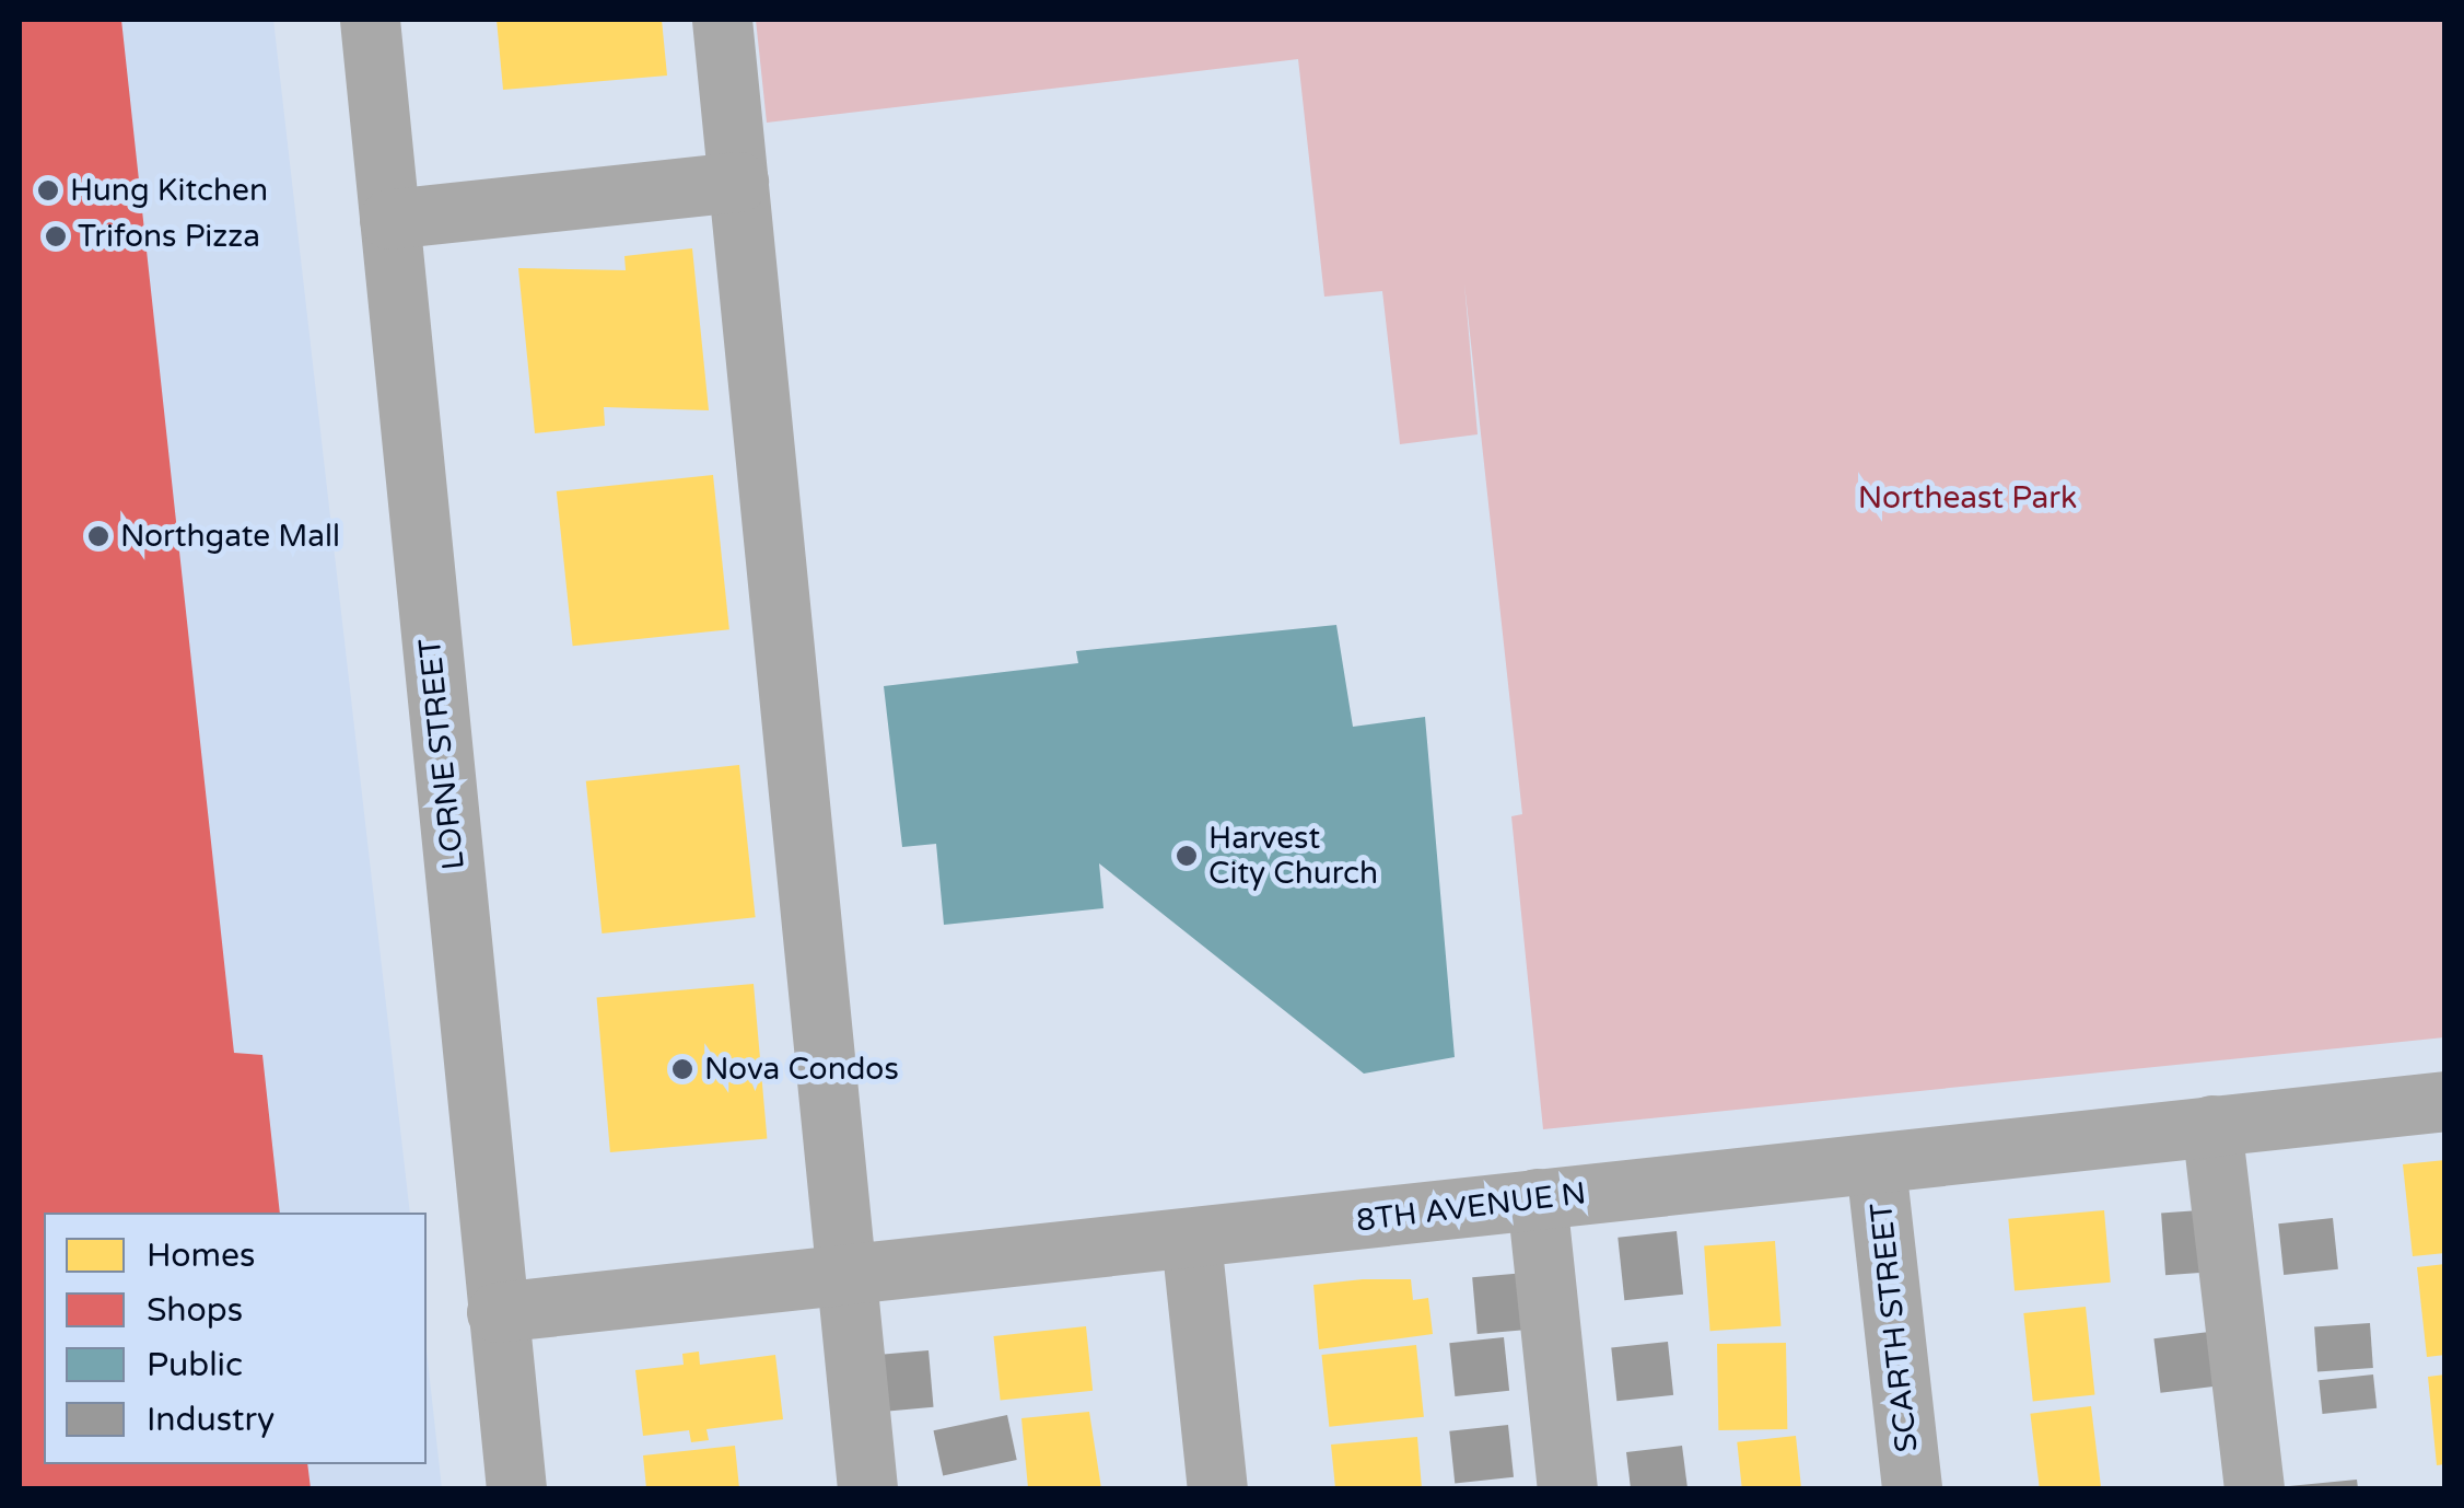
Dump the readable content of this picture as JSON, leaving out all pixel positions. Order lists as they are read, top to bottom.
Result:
{
  "streets": {
    "street": ["LORNE STREET", "8TH AVENUE N", "SCARTH STREET"]
  },
  "crossings": [
    ["LORNE STREET", "8TH AVENUE N"],
    ["8TH AVENUE N", "SCARTH STREET"]
  ],
  "parks": ["Northeast Park"],
  "places": [
    "Hung Kitchen",
    "Trifons Pizza",
    "Northgate Mall",
    "Harvest City Church",
    "Nova Condos"
  ],
  "legend": [
    "Homes",
    "Shops",
    "Public",
    "Industry"
  ]
}
